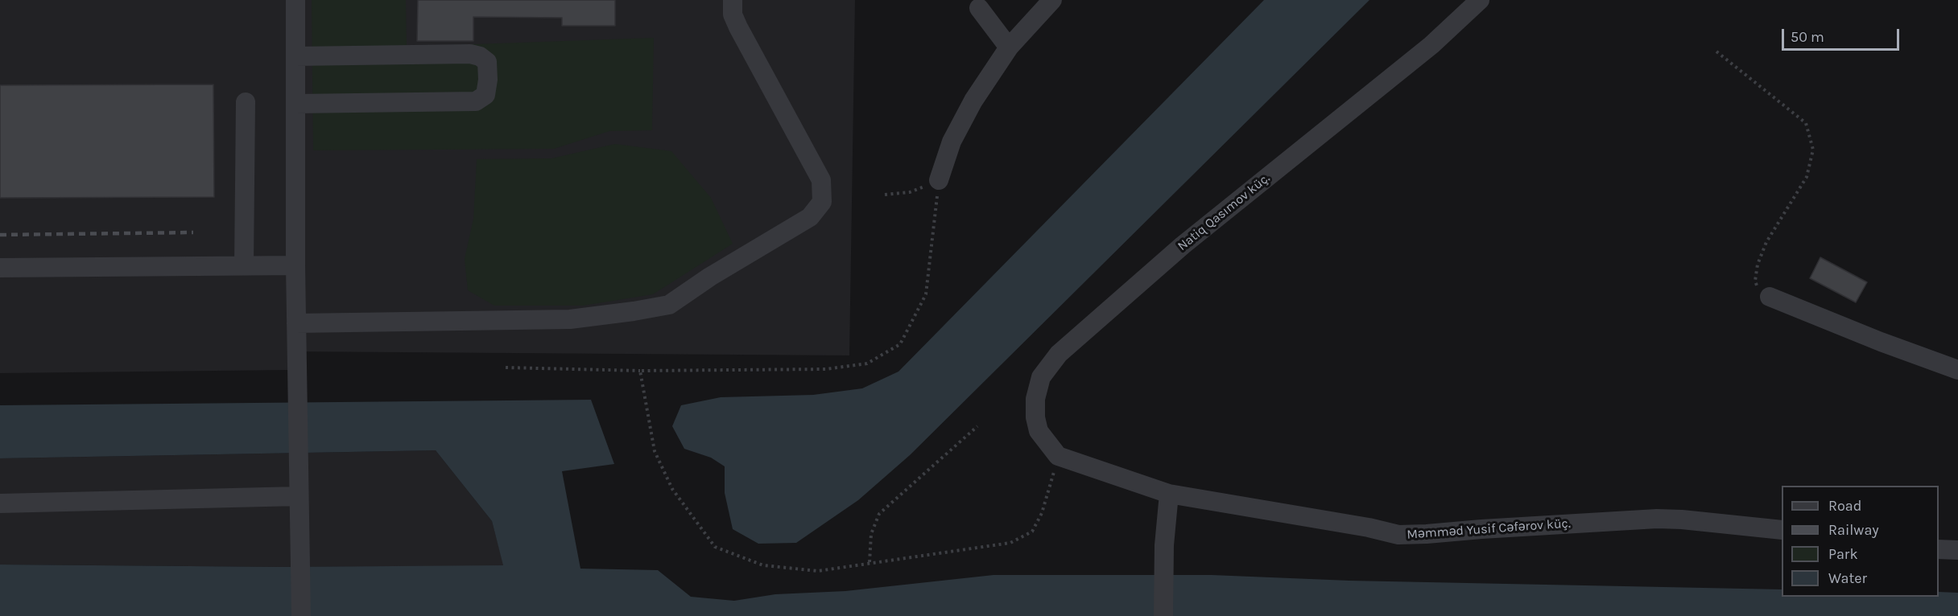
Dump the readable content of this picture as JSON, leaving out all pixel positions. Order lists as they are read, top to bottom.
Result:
{
  "streets": {
    "street": ["Natiq Qasımov küç.", "Məmməd Yusif Cəfərov küç."]
  },
  "crossings": [
    ["Natiq Qasımov küç.", "Məmməd Yusif Cəfərov küç."]
  ],
  "legend": [
    "Road",
    "Railway",
    "Park",
    "Water"
  ],
  "scale_bar": "50 m"
}
